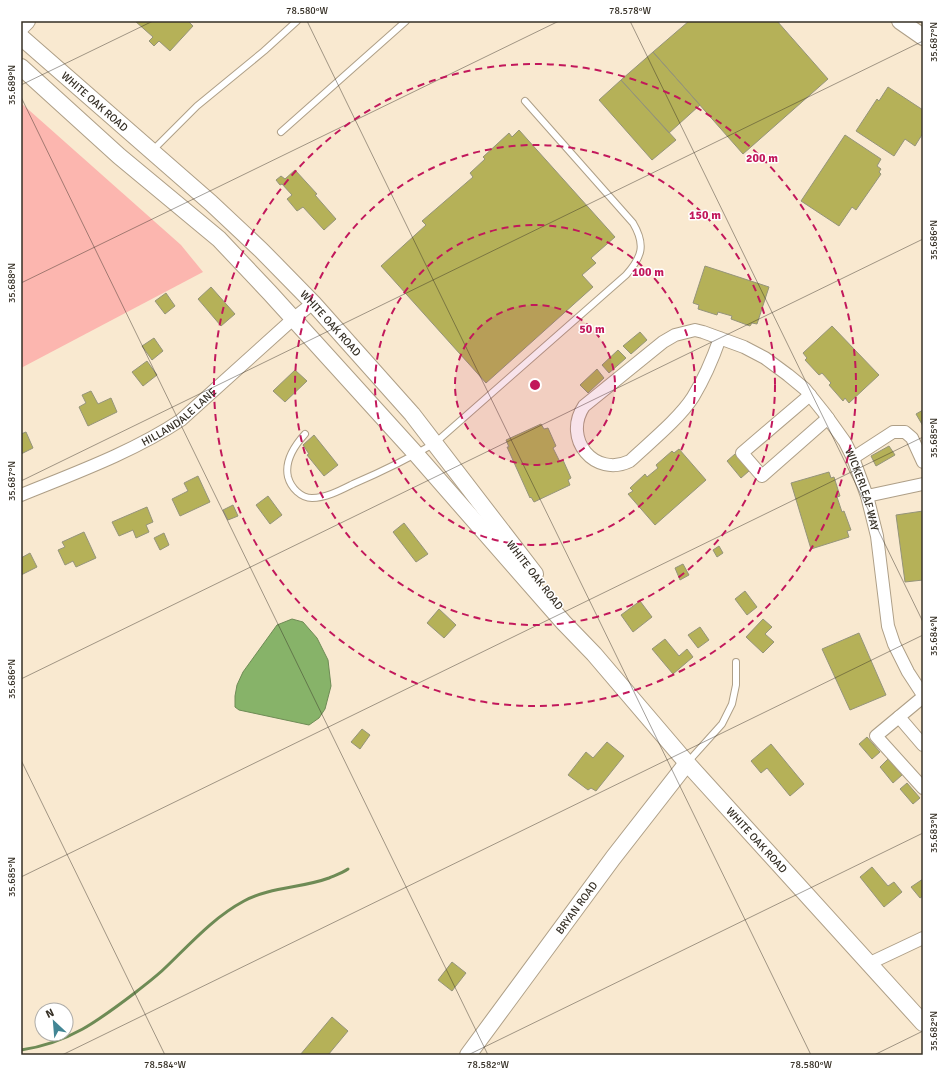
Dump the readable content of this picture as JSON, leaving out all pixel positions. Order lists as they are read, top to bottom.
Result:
{
  "streets": {
    "street": [
      "WHITE OAK ROAD",
      "HILLANDALE LANE",
      "WICKERLEAF WAY",
      "BRYAN ROAD"
    ]
  },
  "crossings": [
    ["WHITE OAK ROAD", "HILLANDALE LANE"],
    ["WHITE OAK ROAD", "BRYAN ROAD"]
  ],
  "north": "top left",
  "coordinates": [
    "78.580°W",
    "78.578°W",
    "35.687°N",
    "35.689°N",
    "35.686°N",
    "35.688°N",
    "35.685°N",
    "35.684°N",
    "35.683°N",
    "35.682°N",
    "78.584°W",
    "78.582°W"
  ],
  "rings": [
    "200 m",
    "150 m",
    "100 m",
    "50 m"
  ]
}
